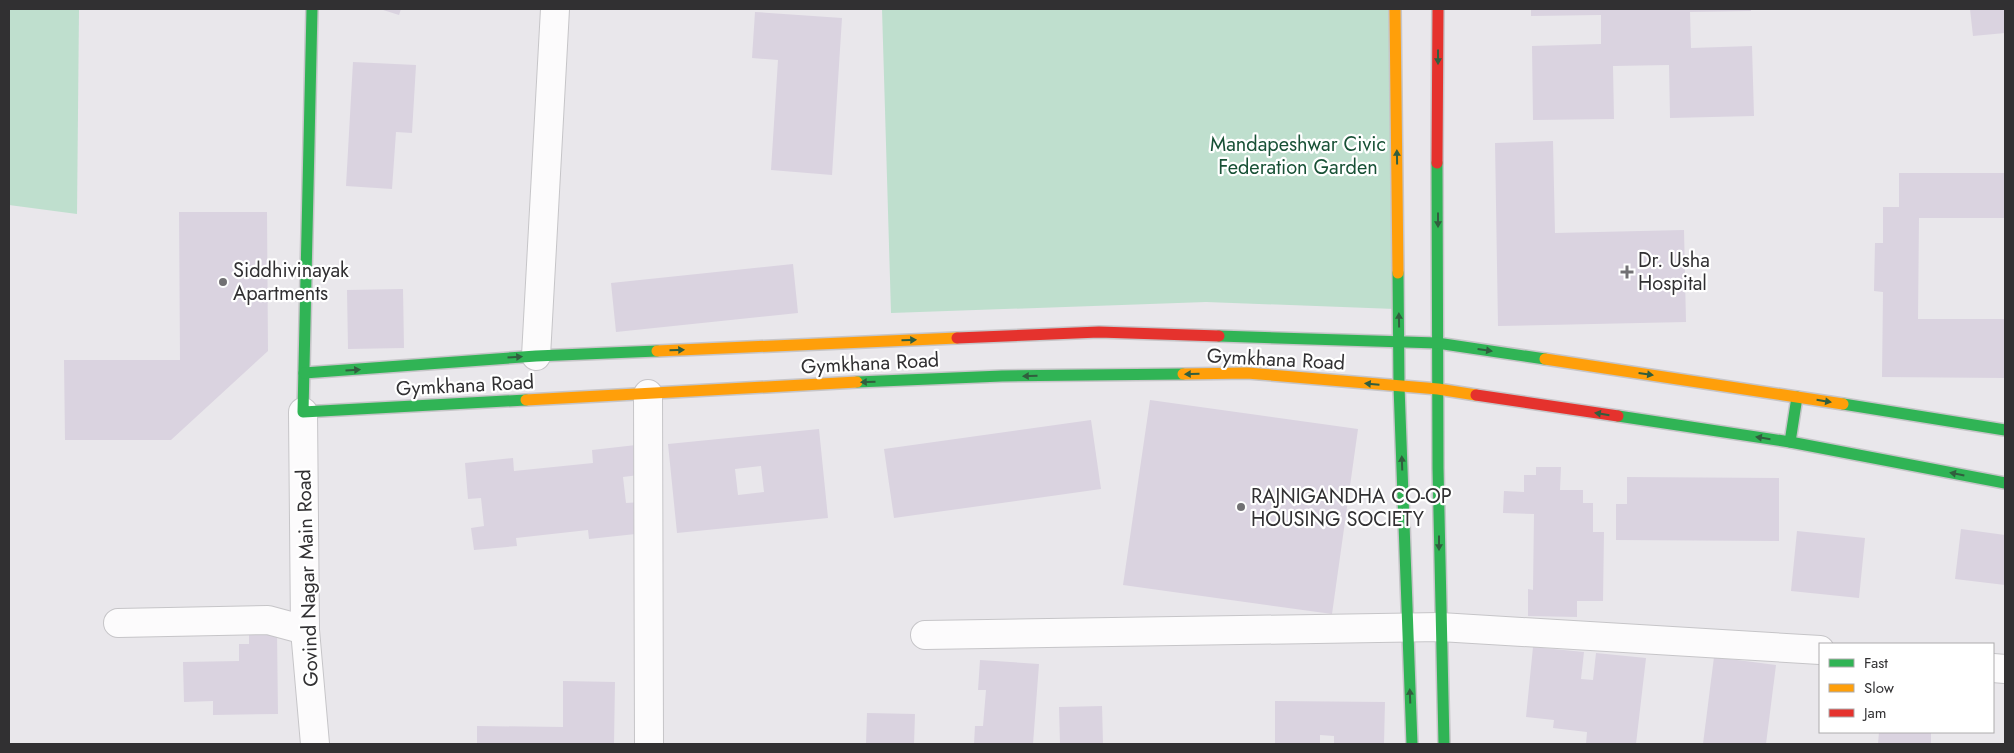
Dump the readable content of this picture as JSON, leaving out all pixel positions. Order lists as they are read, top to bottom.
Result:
{
  "streets": {
    "street": ["Gymkhana Road", "Govind Nagar Main Road"]
  },
  "crossings": [
    ["Gymkhana Road", "Govind Nagar Main Road"]
  ],
  "parks": ["Mandapeshwar Civic Federation Garden"],
  "places": {
    "health": ["Dr. Usha Hospital"],
    "other": ["Siddhivinayak Apartments", "RAJNIGANDHA CO-OP HOUSING SOCIETY"]
  },
  "legend": ["Fast", "Slow", "Jam"]
}
